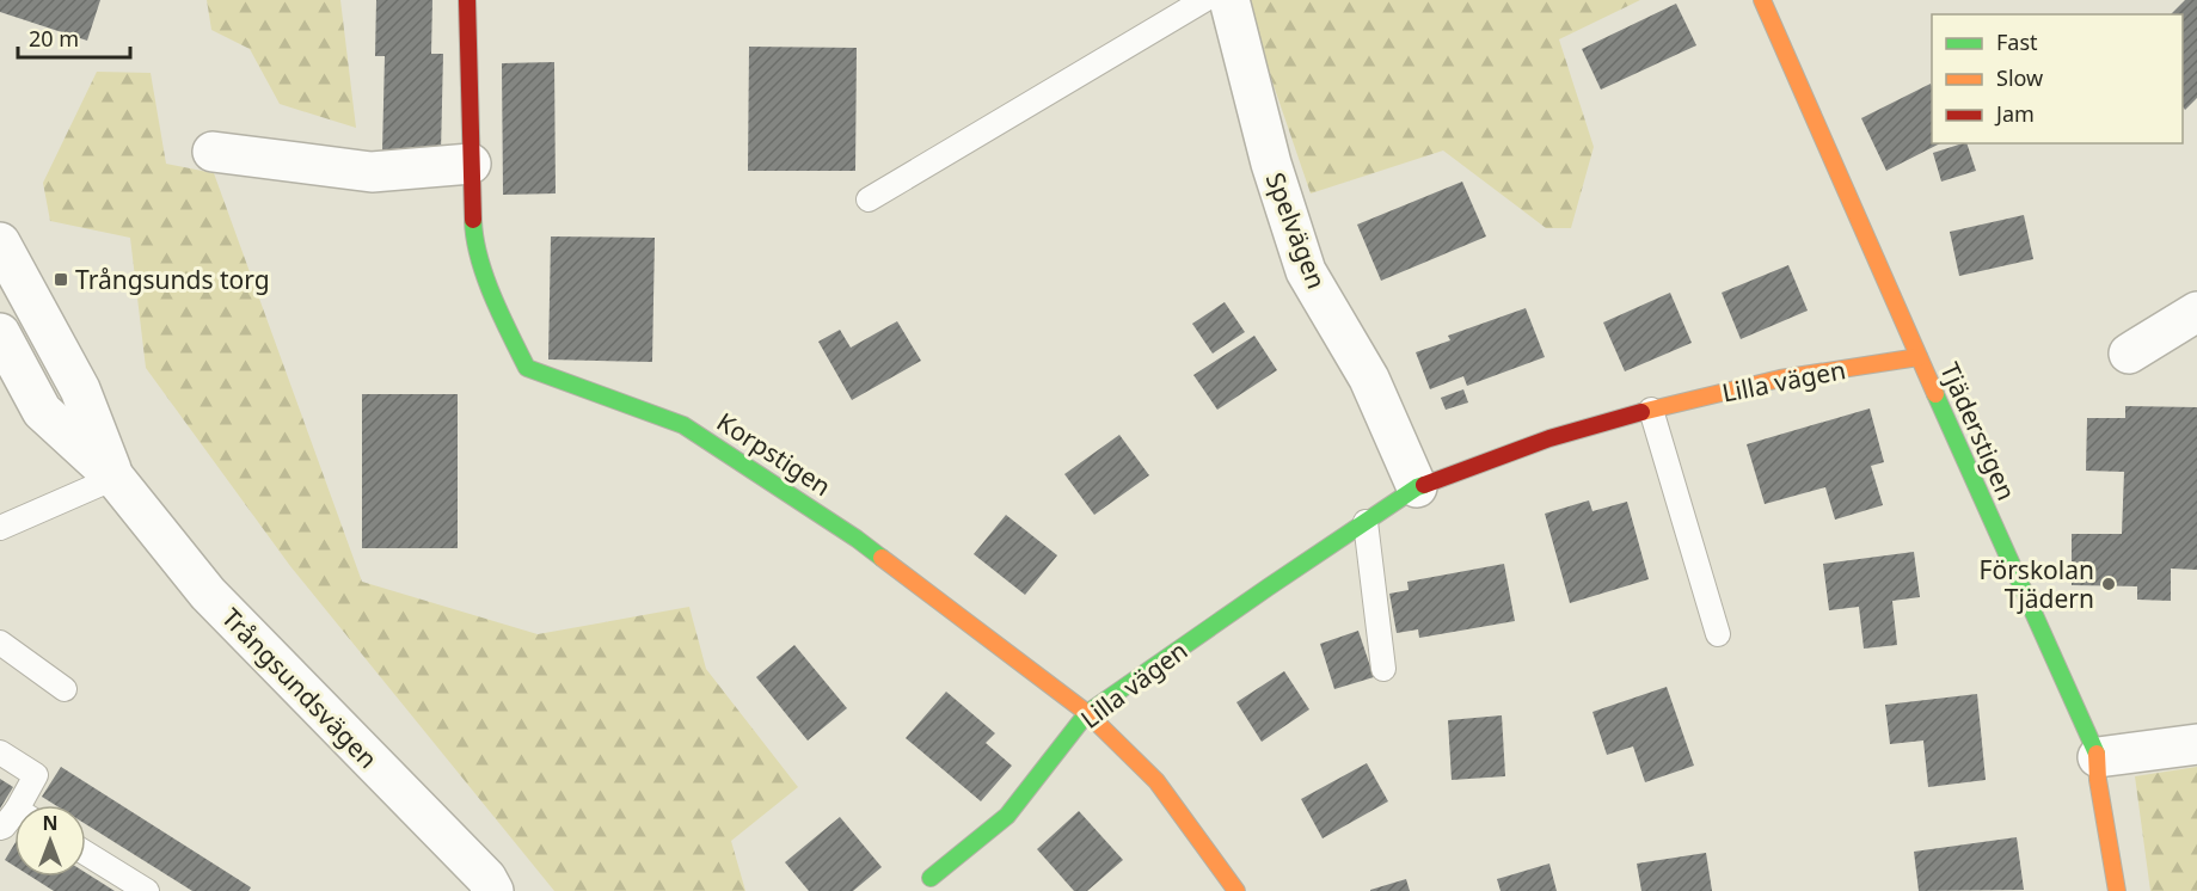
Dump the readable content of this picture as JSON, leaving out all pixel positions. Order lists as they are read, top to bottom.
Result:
{
  "streets": {
    "street": [
      "Spelvägen",
      "Lilla vägen",
      "Tjäderstigen",
      "Korpstigen",
      "Trångsundsvägen"
    ]
  },
  "crossings": [
    ["Spelvägen", "Lilla vägen"],
    ["Lilla vägen", "Tjäderstigen"],
    ["Lilla vägen", "Korpstigen"]
  ],
  "places": {
    "transit": ["Trångsunds torg"],
    "other": ["Förskolan Tjädern"]
  },
  "legend": ["Fast", "Slow", "Jam"],
  "scale_bar": "20 m",
  "north": "top"
}
